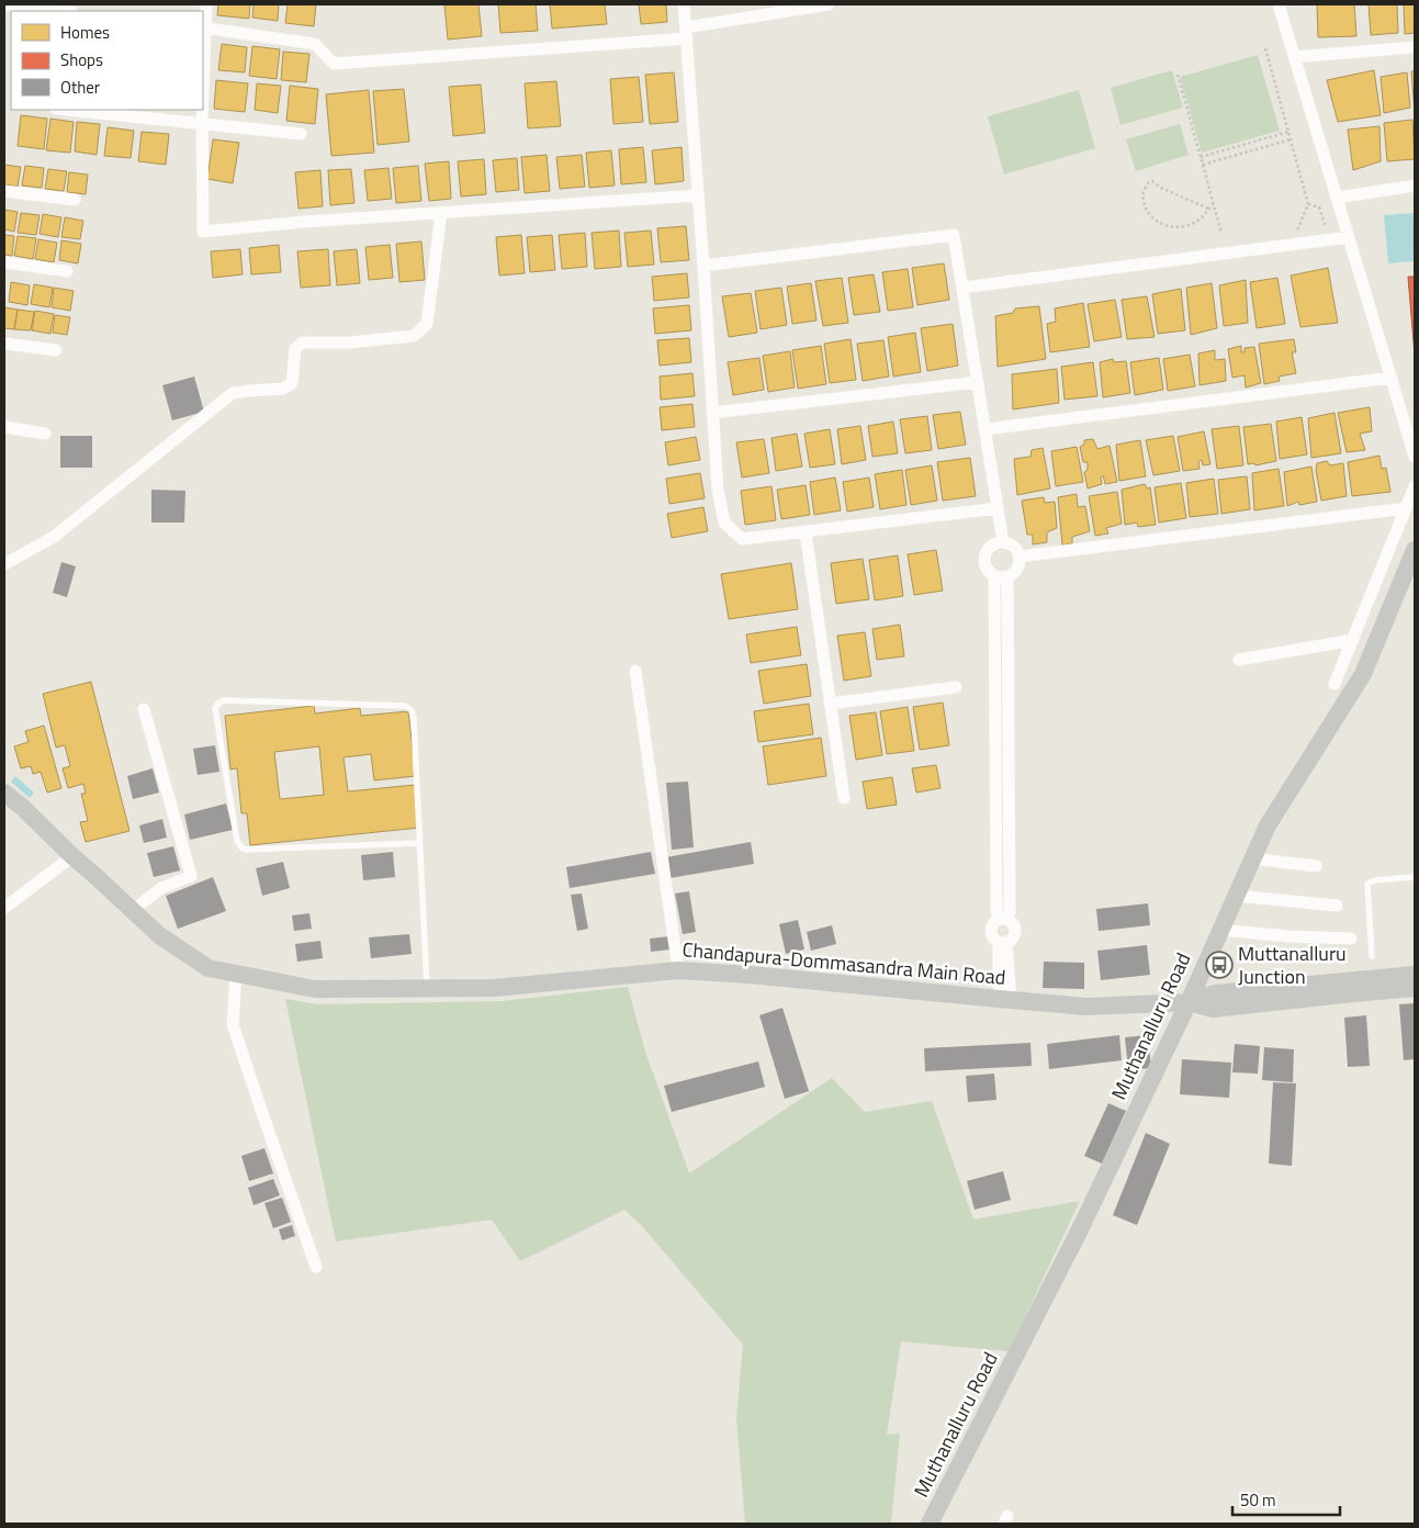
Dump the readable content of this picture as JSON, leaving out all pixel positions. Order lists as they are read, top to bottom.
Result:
{
  "streets": {
    "main road": ["Chandapura-Dommasandra Main Road", "Muthanalluru Road"]
  },
  "crossings": [
    ["Chandapura-Dommasandra Main Road", "Muthanalluru Road"]
  ],
  "places": {
    "bus stop": ["Muttanalluru Junction"]
  },
  "legend": ["Homes", "Shops", "Other"],
  "scale_bar": "50 m"
}
